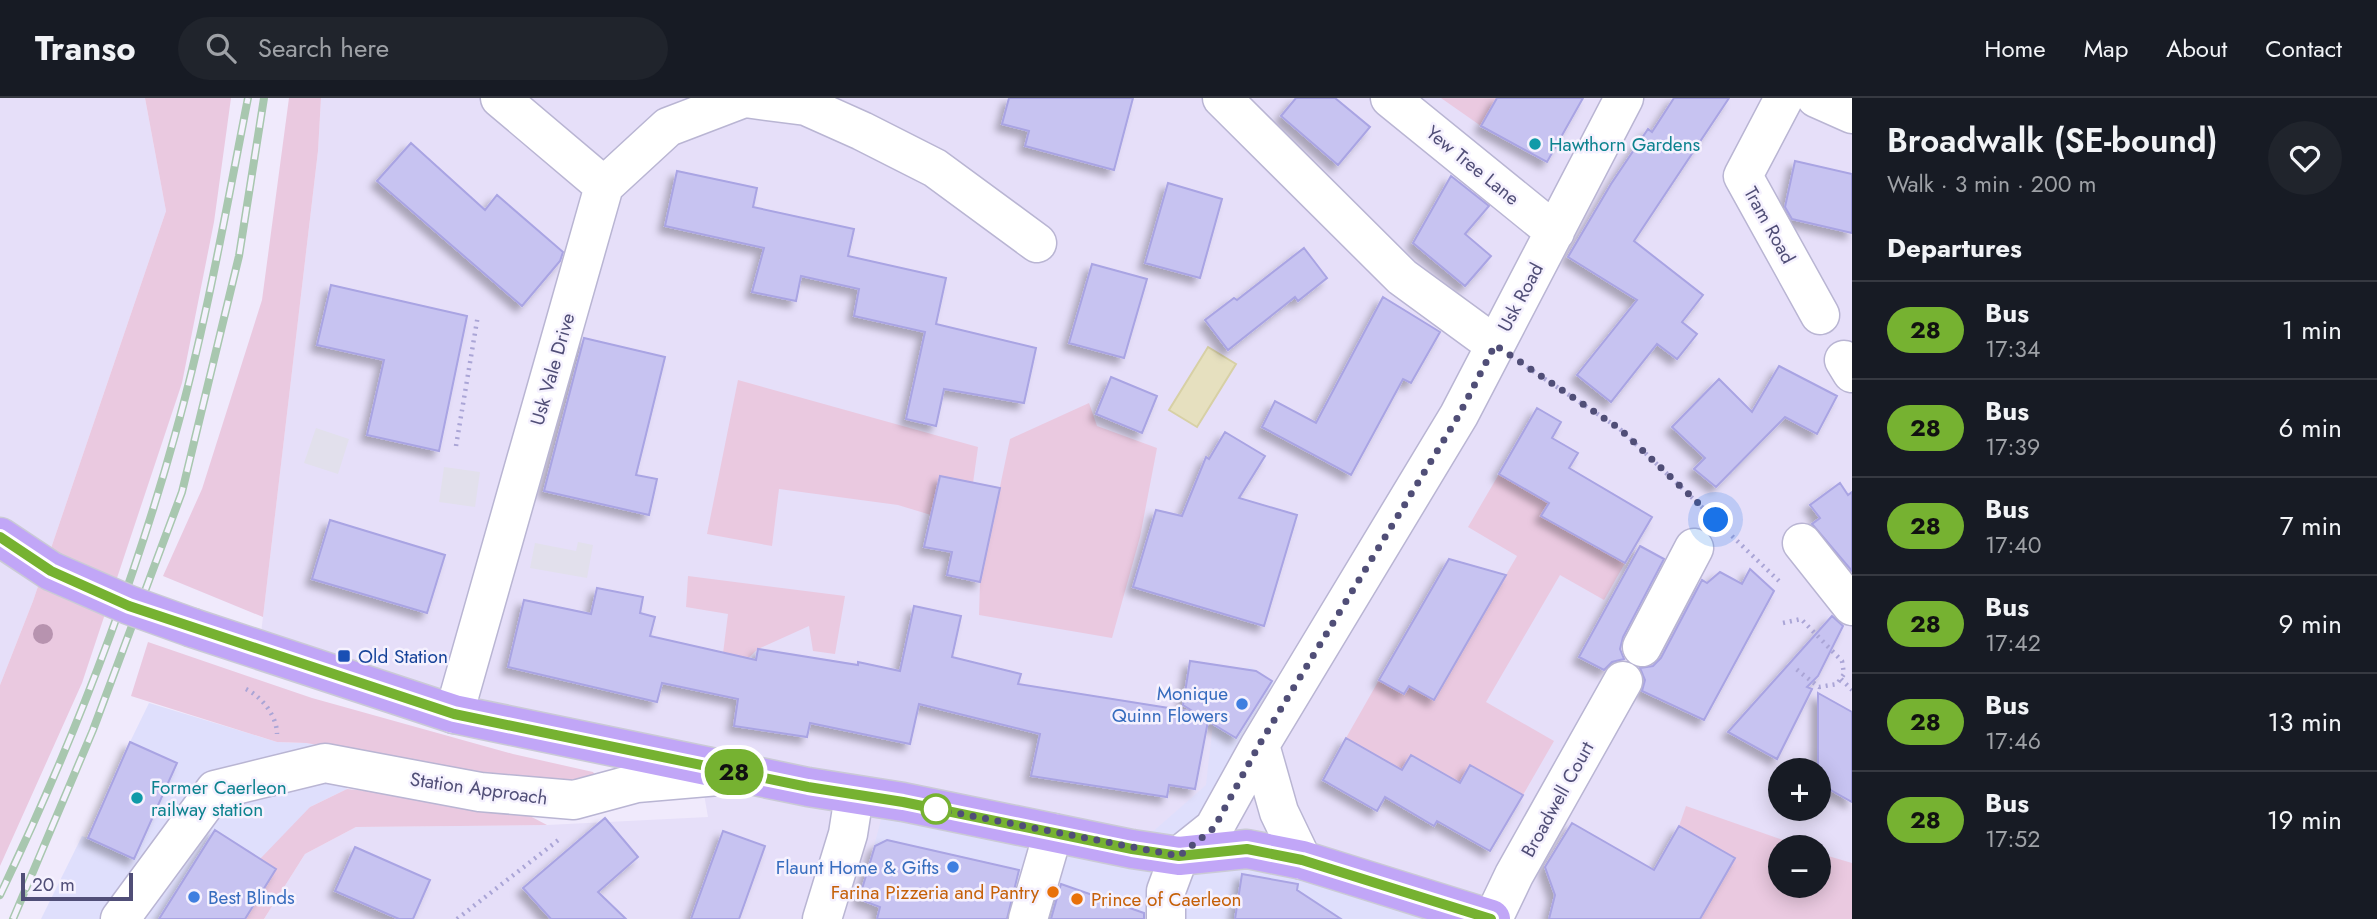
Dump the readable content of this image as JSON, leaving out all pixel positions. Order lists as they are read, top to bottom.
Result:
{
  "streets": {
    "street": [
      "Yew Tree Lane",
      "Tram Road",
      "Usk Road",
      "Usk Vale Drive",
      "Station Approach",
      "Broadwell Court"
    ]
  },
  "crossings": [
    ["Yew Tree Lane", "Usk Road"]
  ],
  "places": {
    "other": [
      "Hawthorn Gardens",
      "Monique Quinn Flowers",
      "Former Caerleon railway station",
      "Flaunt Home & Gifts",
      "Farina Pizzeria and Pantry",
      "Best Blinds",
      "Prince of Caerleon"
    ],
    "transit": ["Old Station"]
  },
  "lines": ["bus line 28"],
  "scale_bar": "20 m",
  "page": {
    "header": "Transo",
    "search": "Search here",
    "nav": [
      "Home",
      "Map",
      "About",
      "Contact"
    ],
    "on_map": "28",
    "heading": [
      ["Broadwalk (SE-bound)", "Walk · 3 min · 200 m"],
      "Departures"
    ],
    "list": [
      {
        "mark": "28",
        "name": "Bus",
        "note": "17:34",
        "value": "1 min"
      },
      {
        "mark": "28",
        "name": "Bus",
        "note": "17:39",
        "value": "6 min"
      },
      {
        "mark": "28",
        "name": "Bus",
        "note": "17:40",
        "value": "7 min"
      },
      {
        "mark": "28",
        "name": "Bus",
        "note": "17:42",
        "value": "9 min"
      },
      {
        "mark": "28",
        "name": "Bus",
        "note": "17:46",
        "value": "13 min"
      },
      {
        "mark": "28",
        "name": "Bus",
        "note": "17:52",
        "value": "19 min"
      }
    ],
    "map_buttons": ["+", "−"],
    "scale": "20 m"
  }
}
